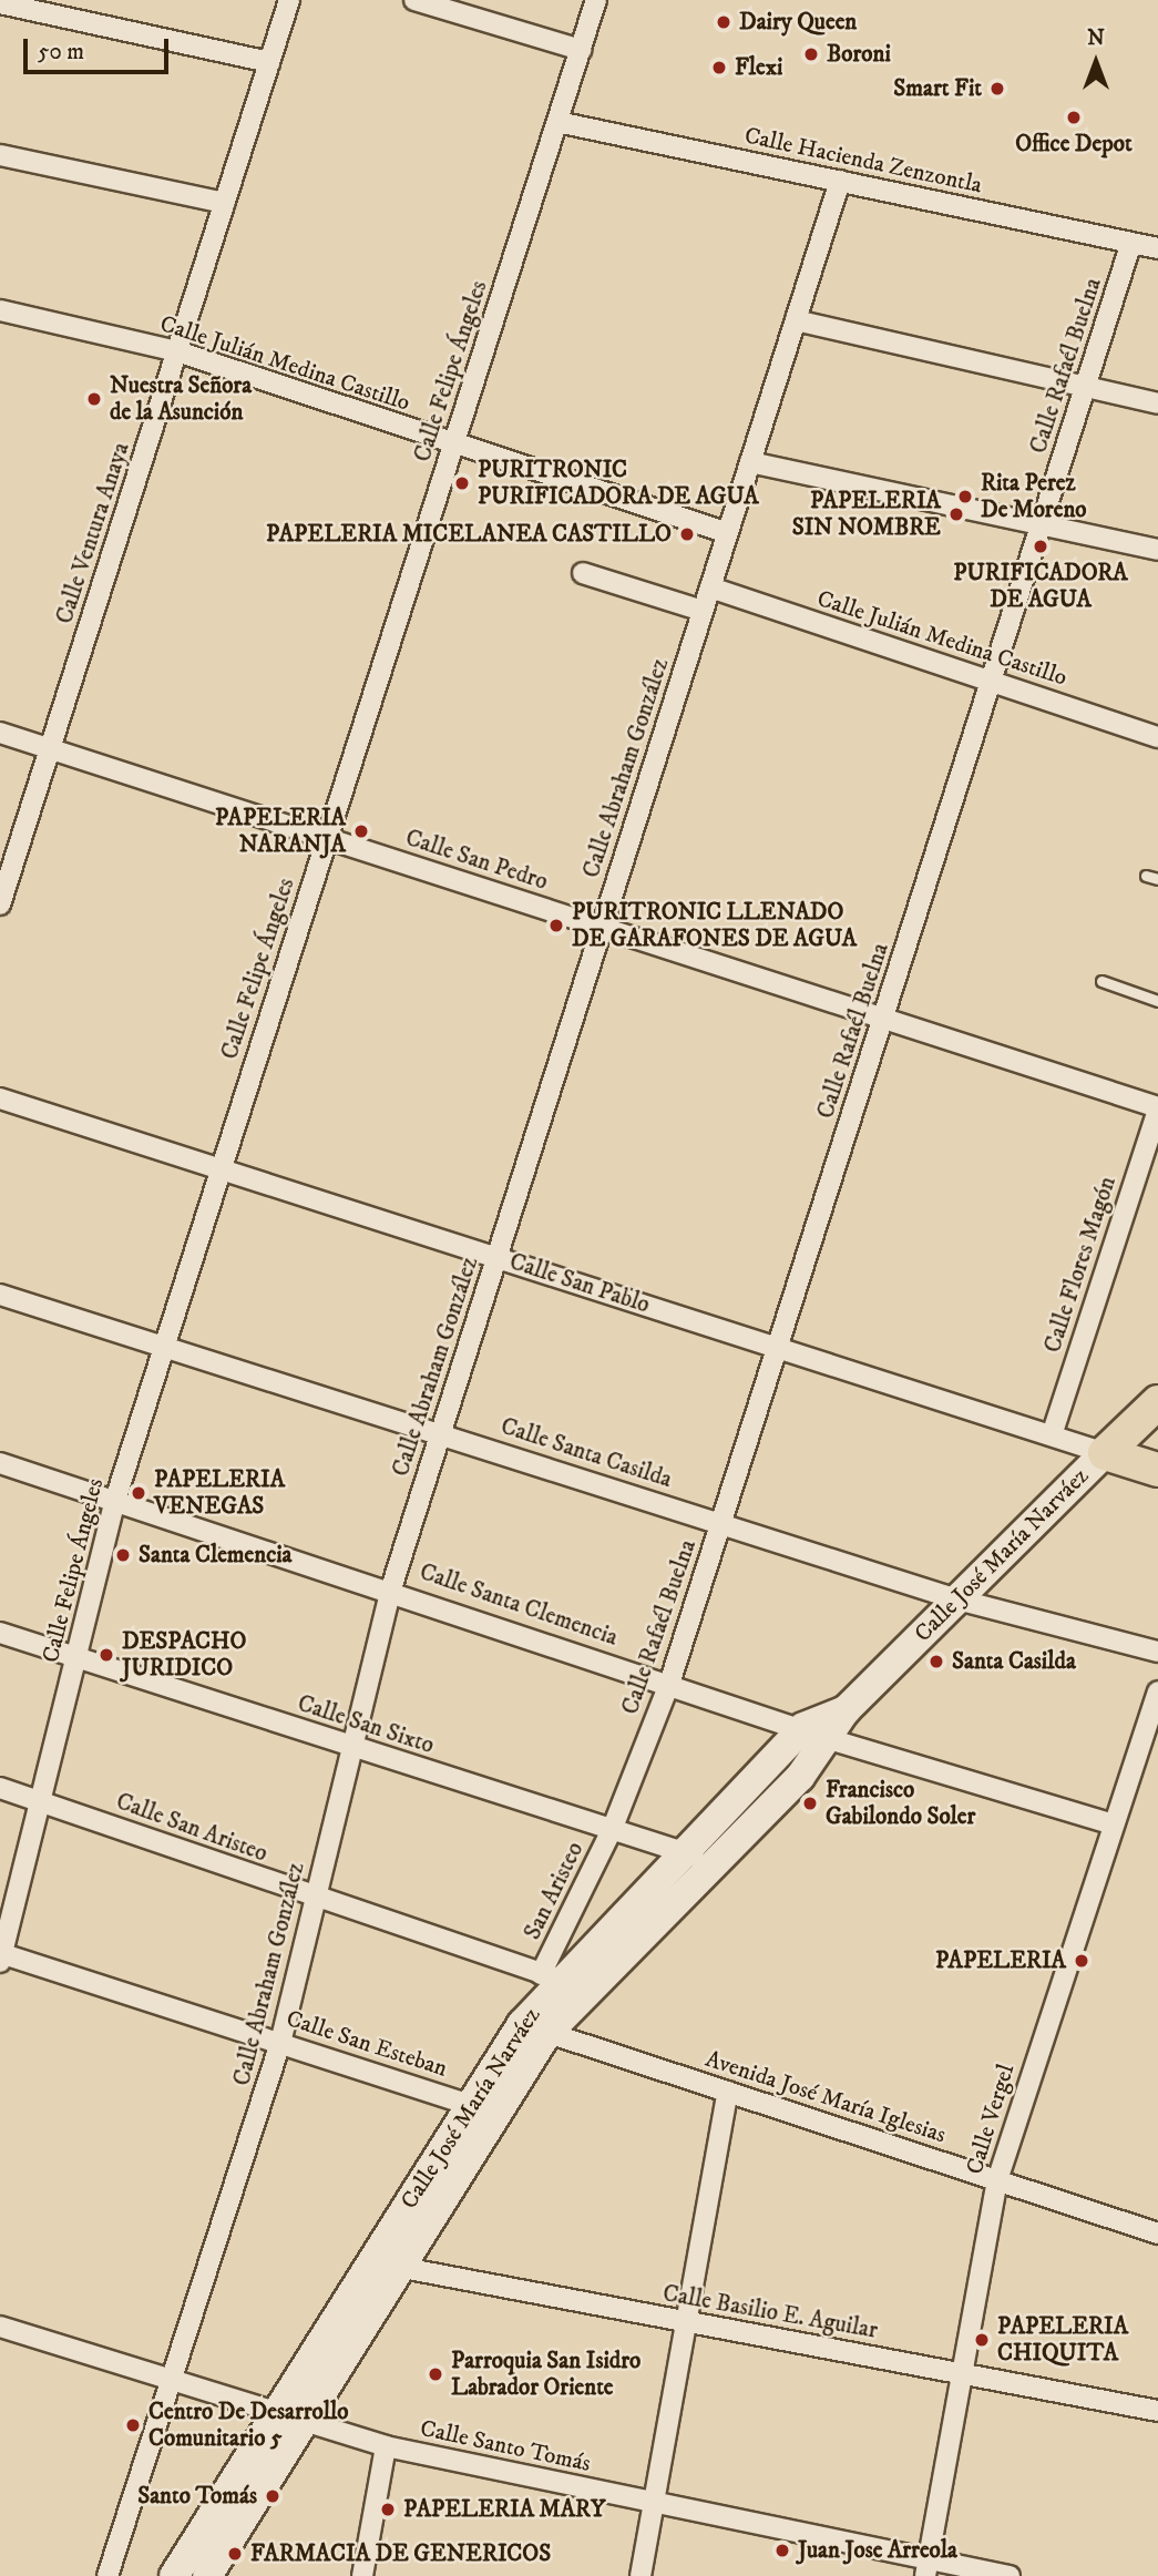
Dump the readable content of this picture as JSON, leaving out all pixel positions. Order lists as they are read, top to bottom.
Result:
{
  "streets": {
    "main road": ["Calle San Pablo", "Calle José María Narváez"],
    "street": [
      "Calle Hacienda Zenzontla",
      "Calle Julián Medina Castillo",
      "Calle Rafaél Buelna",
      "Calle Felipe Ángeles",
      "Calle Ventura Anaya",
      "Calle Abraham González",
      "Calle San Pedro",
      "Calle Flores Magón",
      "Calle Santa Casilda",
      "Calle Santa Clemencia",
      "Calle San Sixto",
      "Calle San Aristeo",
      "San Aristeo",
      "Calle San Esteban",
      "Avenida José María Iglesias",
      "Calle Vergel",
      "Calle Basilio E. Aguilar",
      "Calle Santo Tomás"
    ]
  },
  "crossings": [
    ["Calle Hacienda Zenzontla", "Calle Rafaél Buelna"],
    ["Calle Hacienda Zenzontla", "Calle Felipe Ángeles"],
    ["Calle Hacienda Zenzontla", "Calle Abraham González"],
    ["Calle Julián Medina Castillo", "Calle Rafaél Buelna"],
    ["Calle Julián Medina Castillo", "Calle Felipe Ángeles"],
    ["Calle Julián Medina Castillo", "Calle Ventura Anaya"],
    ["Calle Julián Medina Castillo", "Calle Abraham González"],
    ["Calle Rafaél Buelna", "Calle San Pedro"],
    ["Calle Rafaél Buelna", "Calle San Pablo"],
    ["Calle Rafaél Buelna", "Calle Santa Casilda"],
    ["Calle Rafaél Buelna", "Calle Santa Clemencia"],
    ["Calle Rafaél Buelna", "Calle San Sixto"],
    ["Calle Rafaél Buelna", "San Aristeo"],
    ["Calle Felipe Ángeles", "Calle San Pedro"],
    ["Calle Felipe Ángeles", "Calle San Pablo"],
    ["Calle Felipe Ángeles", "Calle Santa Casilda"],
    ["Calle Felipe Ángeles", "Calle Santa Clemencia"],
    ["Calle Felipe Ángeles", "Calle San Sixto"],
    ["Calle Felipe Ángeles", "Calle San Aristeo"],
    ["Calle Felipe Ángeles", "Calle San Esteban"],
    ["Calle Ventura Anaya", "Calle San Pedro"],
    ["Calle Abraham González", "Calle San Pedro"],
    ["Calle Abraham González", "Calle San Pablo"],
    ["Calle Abraham González", "Calle Santa Casilda"],
    ["Calle Abraham González", "Calle Santa Clemencia"],
    ["Calle Abraham González", "Calle San Sixto"],
    ["Calle Abraham González", "Calle San Aristeo"],
    ["Calle Abraham González", "Calle San Esteban"],
    ["Calle Abraham González", "Calle Santo Tomás"],
    ["Calle San Pedro", "Calle Flores Magón"],
    ["Calle Flores Magón", "Calle San Pablo"],
    ["Calle San Pablo", "Calle José María Narváez"],
    ["Calle Santa Casilda", "Calle José María Narváez"],
    ["Calle José María Narváez", "Calle Santa Clemencia"],
    ["Calle José María Narváez", "Calle San Sixto"],
    ["Calle José María Narváez", "Calle San Aristeo"],
    ["Calle José María Narváez", "San Aristeo"],
    ["Calle José María Narváez", "Calle San Esteban"],
    ["Calle José María Narváez", "Avenida José María Iglesias"],
    ["Calle José María Narváez", "Calle Basilio E. Aguilar"],
    ["Calle José María Narváez", "Calle Santo Tomás"],
    ["Calle Santa Clemencia", "Calle Vergel"],
    ["Calle San Sixto", "San Aristeo"],
    ["Calle San Aristeo", "San Aristeo"],
    ["Avenida José María Iglesias", "Calle Vergel"],
    ["Calle Vergel", "Calle Basilio E. Aguilar"],
    ["Calle Vergel", "Calle Santo Tomás"]
  ],
  "places": [
    "Dairy Queen",
    "Boroni",
    "Flexi",
    "Smart Fit",
    "Office Depot",
    "Nuestra Señora de la Asunción",
    "PURITRONIC PURIFICADORA DE AGUA",
    "Rita Perez De Moreno",
    "PAPELERIA SIN NOMBRE",
    "PAPELERIA MICELANEA CASTILLO",
    "PURIFICADORA DE AGUA",
    "PAPELERIA NARANJA",
    "PURITRONIC LLENADO DE GARAFONES DE AGUA",
    "PAPELERIA VENEGAS",
    "Santa Clemencia",
    "DESPACHO JURIDICO",
    "Santa Casilda",
    "Francisco Gabilondo Soler",
    "PAPELERIA",
    "PAPELERIA CHIQUITA",
    "Parroquia San Isidro Labrador Oriente",
    "Centro De Desarrollo Comunitario 5",
    "Santo Tomás",
    "PAPELERIA MARY",
    "Juan Jose Arreola",
    "FARMACIA DE GENERICOS"
  ],
  "scale_bar": "50 m",
  "north": "top"
}
